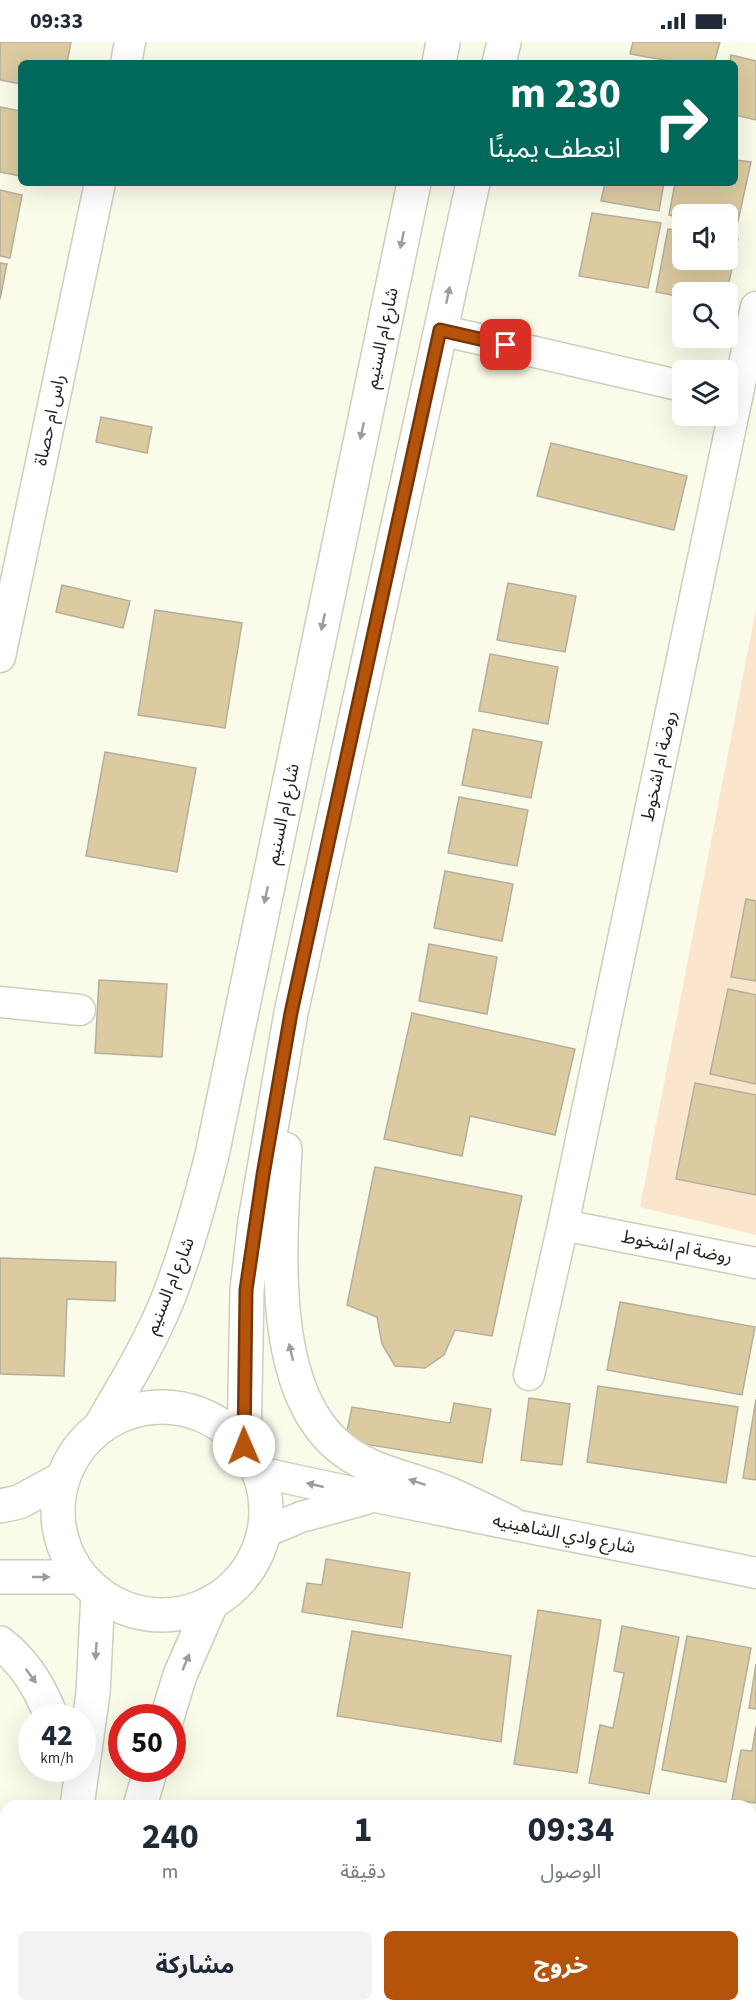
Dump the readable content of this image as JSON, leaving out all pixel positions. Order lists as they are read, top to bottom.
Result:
{
  "streets": {
    "main road": ["شارع ام السنيم"],
    "street": ["راس ام حصاة", "روضة ام اشخوط", "شارع وادي الشاهينيه"]
  },
  "crossings": [
    ["شارع ام السنيم", "شارع وادي الشاهينيه"]
  ],
  "page": {
    "status": "09:33",
    "turn": ["230 m", "انعطف يمينًا"],
    "speed": "42 km/h",
    "limit": "50",
    "eta": [
      "09:34",
      "الوصول",
      "1",
      "دقيقة",
      "240",
      "m"
    ],
    "buttons": ["خروج", "مشاركة"]
  }
}
